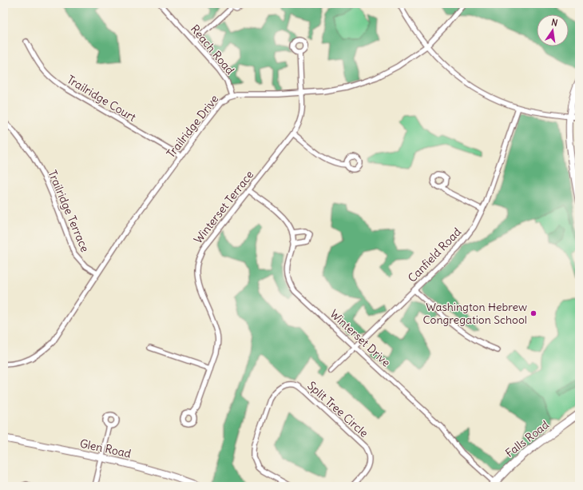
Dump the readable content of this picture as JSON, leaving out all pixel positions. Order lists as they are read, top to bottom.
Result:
{
  "streets": {
    "main road": ["Falls Road", "Glen Road"],
    "street": [
      "Reach Road",
      "Trailridge Court",
      "Trailridge Drive",
      "Winterset Terrace",
      "Trailridge Terrace",
      "Canfield Road",
      "Winterset Drive",
      "Split Tree Circle"
    ]
  },
  "crossings": [
    ["Reach Road", "Trailridge Drive"],
    ["Trailridge Court", "Trailridge Drive"],
    ["Trailridge Drive", "Winterset Terrace"],
    ["Trailridge Drive", "Trailridge Terrace"],
    ["Canfield Road", "Winterset Drive"],
    ["Winterset Drive", "Falls Road"]
  ],
  "places": ["Washington Hebrew Congregation School"],
  "north": "top"
}
